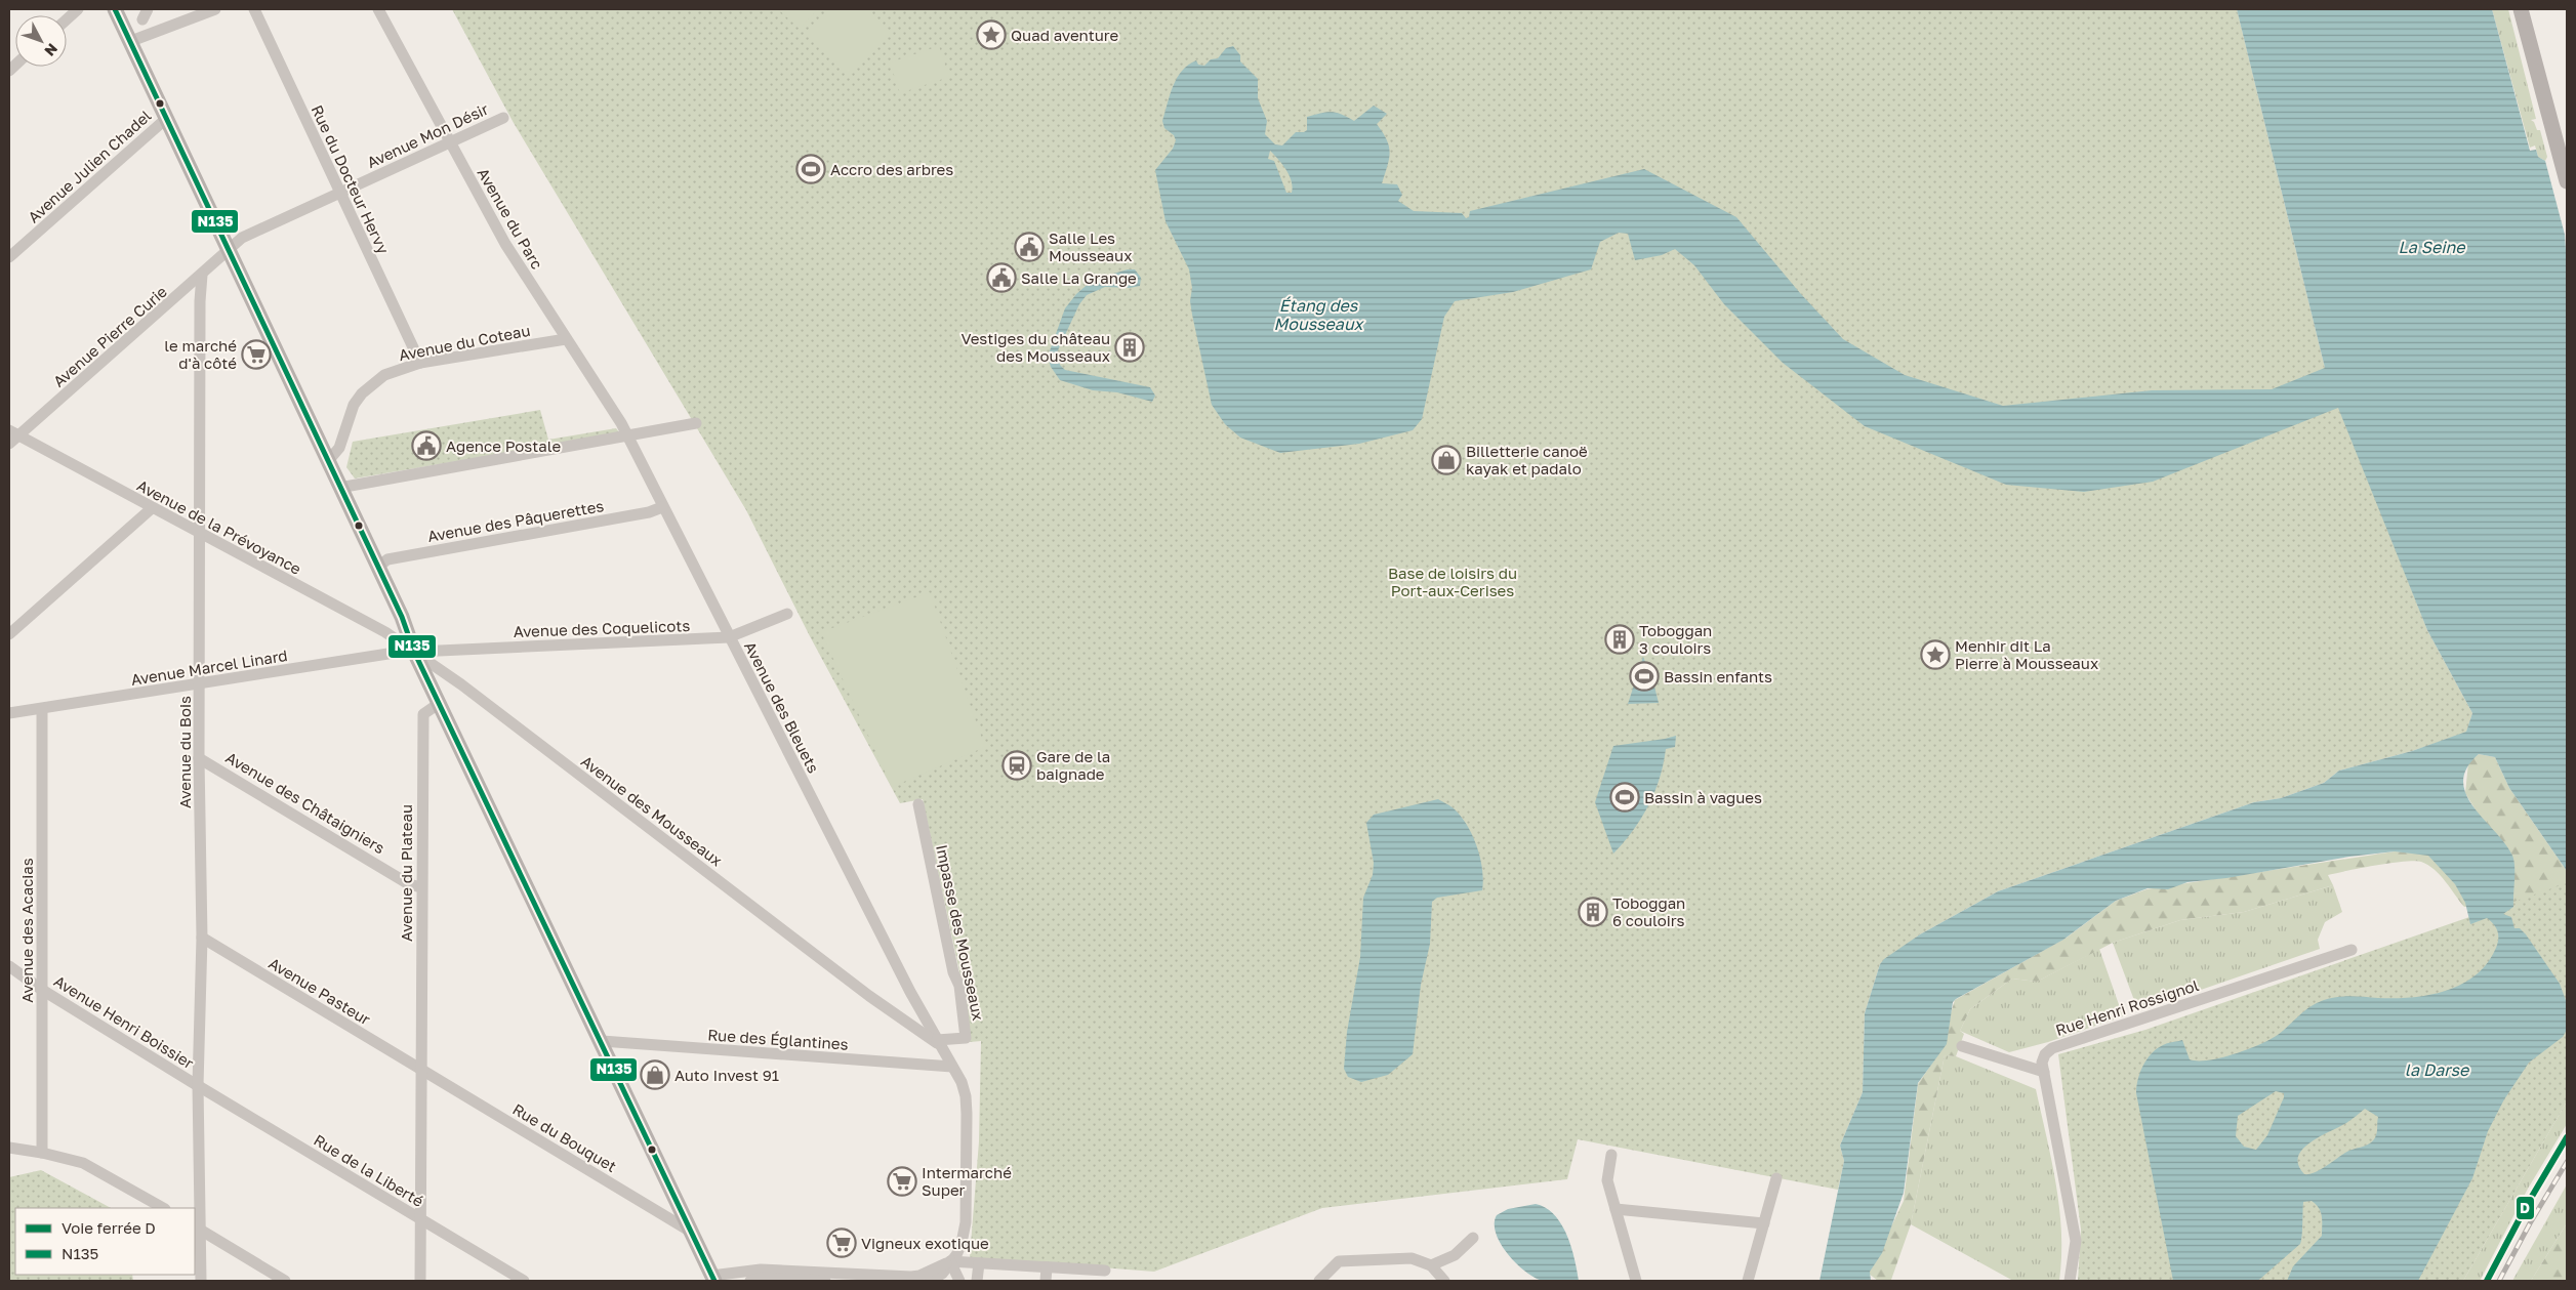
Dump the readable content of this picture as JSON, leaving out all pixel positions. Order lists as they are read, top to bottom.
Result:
{
  "streets": {
    "street": [
      "Avenue Mon Désir",
      "Avenue Julien Chadel",
      "Rue du Docteur Hervy",
      "Avenue du Parc",
      "Avenue Pierre Curie",
      "Avenue du Coteau",
      "Avenue des Pâquerettes",
      "Avenue de la Prévoyance",
      "Avenue des Coquelicots",
      "Avenue Marcel Linard",
      "Avenue des Bleuets",
      "Avenue du Bois",
      "Avenue des Châtaigniers",
      "Avenue des Mousseaux",
      "Avenue du Plateau",
      "Avenue des Acacias",
      "Impasse des Mousseaux",
      "Avenue Pasteur",
      "Rue Henri Rossignol",
      "Avenue Henri Boissier",
      "Rue des Églantines",
      "Rue du Bouquet",
      "Rue de la Liberté"
    ]
  },
  "crossings": [
    ["Avenue Mon Désir", "Rue du Docteur Hervy"],
    ["Avenue Mon Désir", "Avenue du Parc"],
    ["Avenue Mon Désir", "Avenue Pierre Curie"],
    ["Rue du Docteur Hervy", "Avenue du Coteau"],
    ["Avenue du Parc", "Avenue du Coteau"],
    ["Avenue du Parc", "Avenue des Bleuets"],
    ["Avenue Pierre Curie", "Avenue de la Prévoyance"],
    ["Avenue Pierre Curie", "Avenue du Bois"],
    ["Avenue des Pâquerettes", "Avenue des Bleuets"],
    ["Avenue de la Prévoyance", "Avenue des Coquelicots"],
    ["Avenue de la Prévoyance", "Avenue Marcel Linard"],
    ["Avenue de la Prévoyance", "Avenue du Bois"],
    ["Avenue de la Prévoyance", "Avenue des Mousseaux"],
    ["Avenue des Coquelicots", "Avenue Marcel Linard"],
    ["Avenue des Coquelicots", "Avenue des Bleuets"],
    ["Avenue des Coquelicots", "Avenue des Mousseaux"],
    ["Avenue Marcel Linard", "Avenue du Bois"],
    ["Avenue Marcel Linard", "Avenue des Mousseaux"],
    ["Avenue Marcel Linard", "Avenue des Acacias"],
    ["Avenue des Bleuets", "Avenue des Mousseaux"],
    ["Avenue des Bleuets", "Impasse des Mousseaux"],
    ["Avenue des Bleuets", "Rue des Églantines"],
    ["Avenue du Bois", "Avenue des Châtaigniers"],
    ["Avenue du Bois", "Avenue Pasteur"],
    ["Avenue du Bois", "Avenue Henri Boissier"],
    ["Avenue du Bois", "Rue de la Liberté"],
    ["Avenue des Châtaigniers", "Avenue du Plateau"],
    ["Avenue des Mousseaux", "Impasse des Mousseaux"],
    ["Avenue du Plateau", "Avenue Pasteur"],
    ["Avenue du Plateau", "Rue du Bouquet"],
    ["Avenue du Plateau", "Rue de la Liberté"],
    ["Avenue des Acacias", "Avenue Henri Boissier"],
    ["Avenue Pasteur", "Rue du Bouquet"],
    ["Avenue Henri Boissier", "Rue de la Liberté"]
  ],
  "water": ["La Seine", "Étang des Mousseaux", "la Darse"],
  "parks": ["Base de loisirs du Port-aux-Cerises"],
  "places": {
    "place": ["Quad aventure", "Menhir dit La Pierre à Mousseaux"],
    "sports": ["Accro des arbres", "Bassin enfants", "Bassin à vagues"],
    "public building": ["Salle Les Mousseaux", "Salle La Grange", "Agence Postale"],
    "building": ["Vestiges du château des Mousseaux", "Toboggan 3 couloirs", "Toboggan 6 couloirs"],
    "supermarket": ["le marché d'à côté", "Intermarché Super", "Vigneux exotique"],
    "shop": ["Billetterie canoë kayak et padalo", "Auto Invest 91"],
    "station": ["Gare de la baignade"]
  },
  "lines": ["transit line N135", "rail line D"],
  "legend": ["Voie ferrée D", "N135"],
  "north": "bottom right"
}
